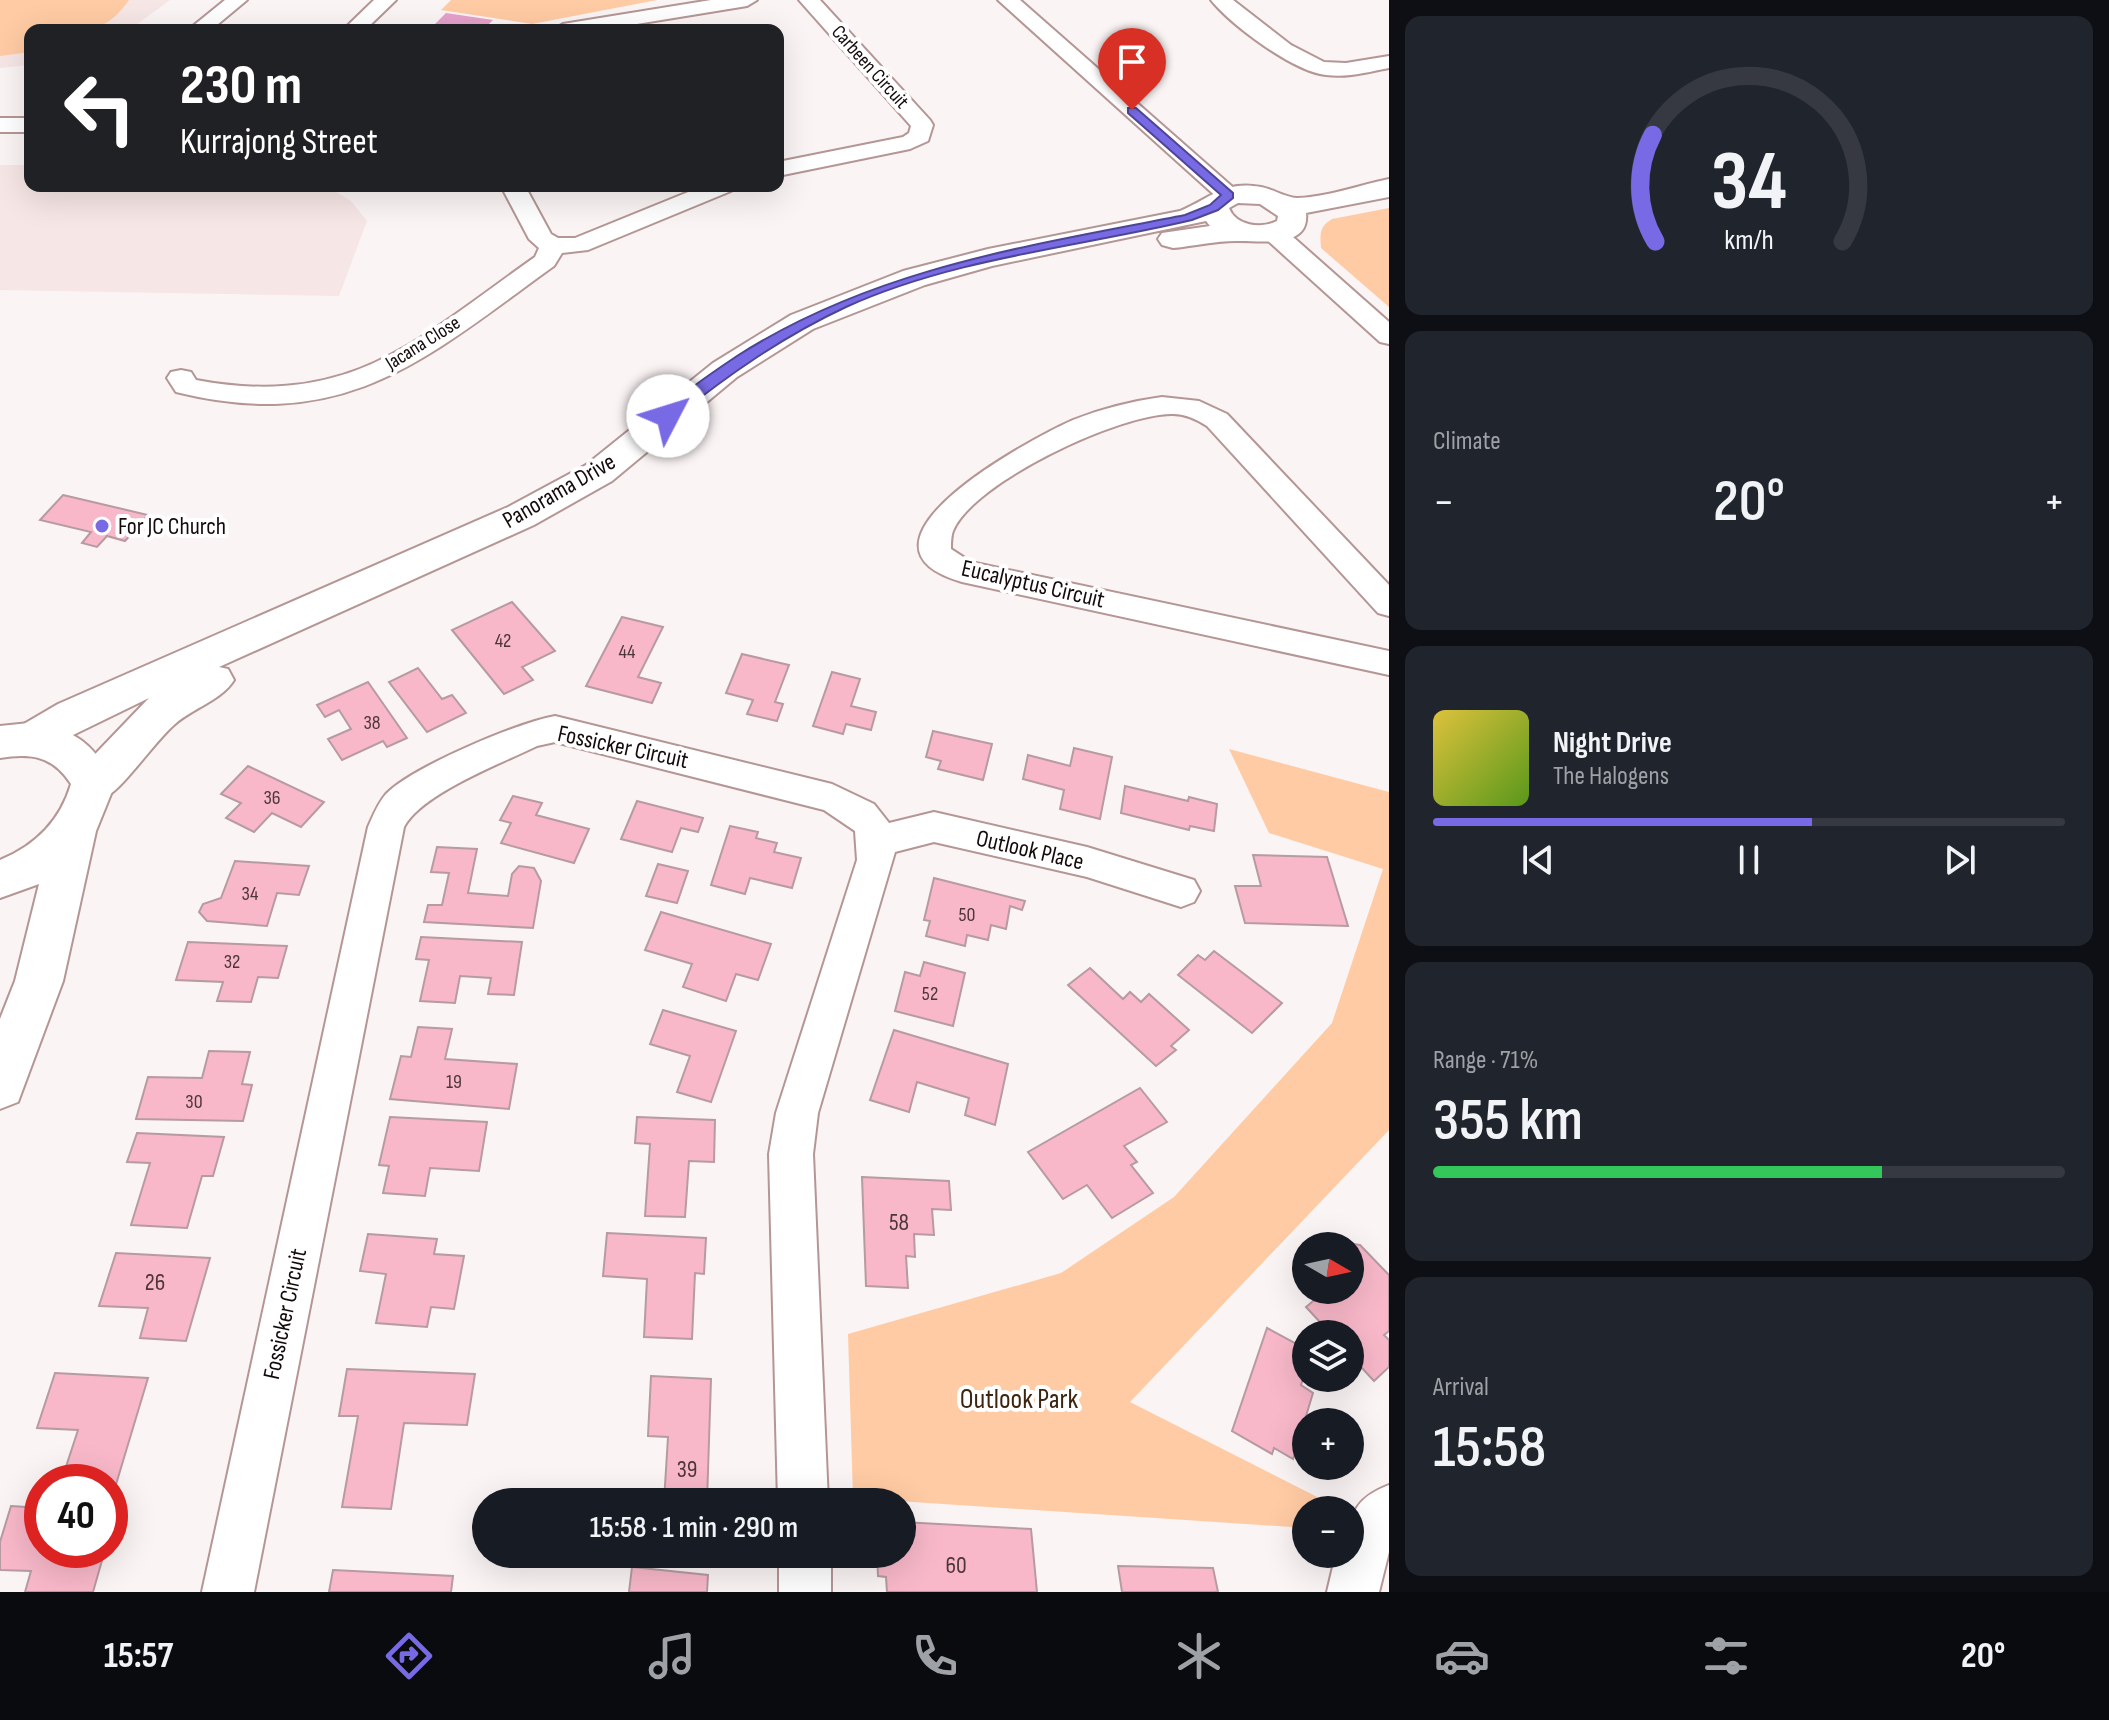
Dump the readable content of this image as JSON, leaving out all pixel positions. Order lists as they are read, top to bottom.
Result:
{
  "streets": {
    "street": [
      "Carbeen Circuit",
      "Jacana Close",
      "Panorama Drive",
      "Eucalyptus Circuit",
      "Fossicker Circuit",
      "Outlook Place"
    ]
  },
  "crossings": [
    ["Fossicker Circuit", "Outlook Place"]
  ],
  "parks": ["Outlook Park"],
  "places": ["For JC Church"],
  "house_numbers": [
    "42",
    "44",
    "38",
    "36",
    "34",
    "50",
    "32",
    "52",
    "19",
    "30",
    "58",
    "26",
    "39",
    "60"
  ],
  "north": "right",
  "page": {
    "turn": ["230 m", "Kurrajong Street"],
    "tile": [
      "Climate",
      ["Range · 71%", "355 km"],
      ["Arrival", "15:58"]
    ],
    "heat": ["−", "20°", "+"],
    "song": ["Night Drive", "The Halogens"],
    "map_buttons": ["+", "−"],
    "limit": "40",
    "trip": "15:58 · 1 min · 290 m",
    "tabs": ["15:57", "20°"],
    "gauge": ["34", "km/h"]
  }
}
